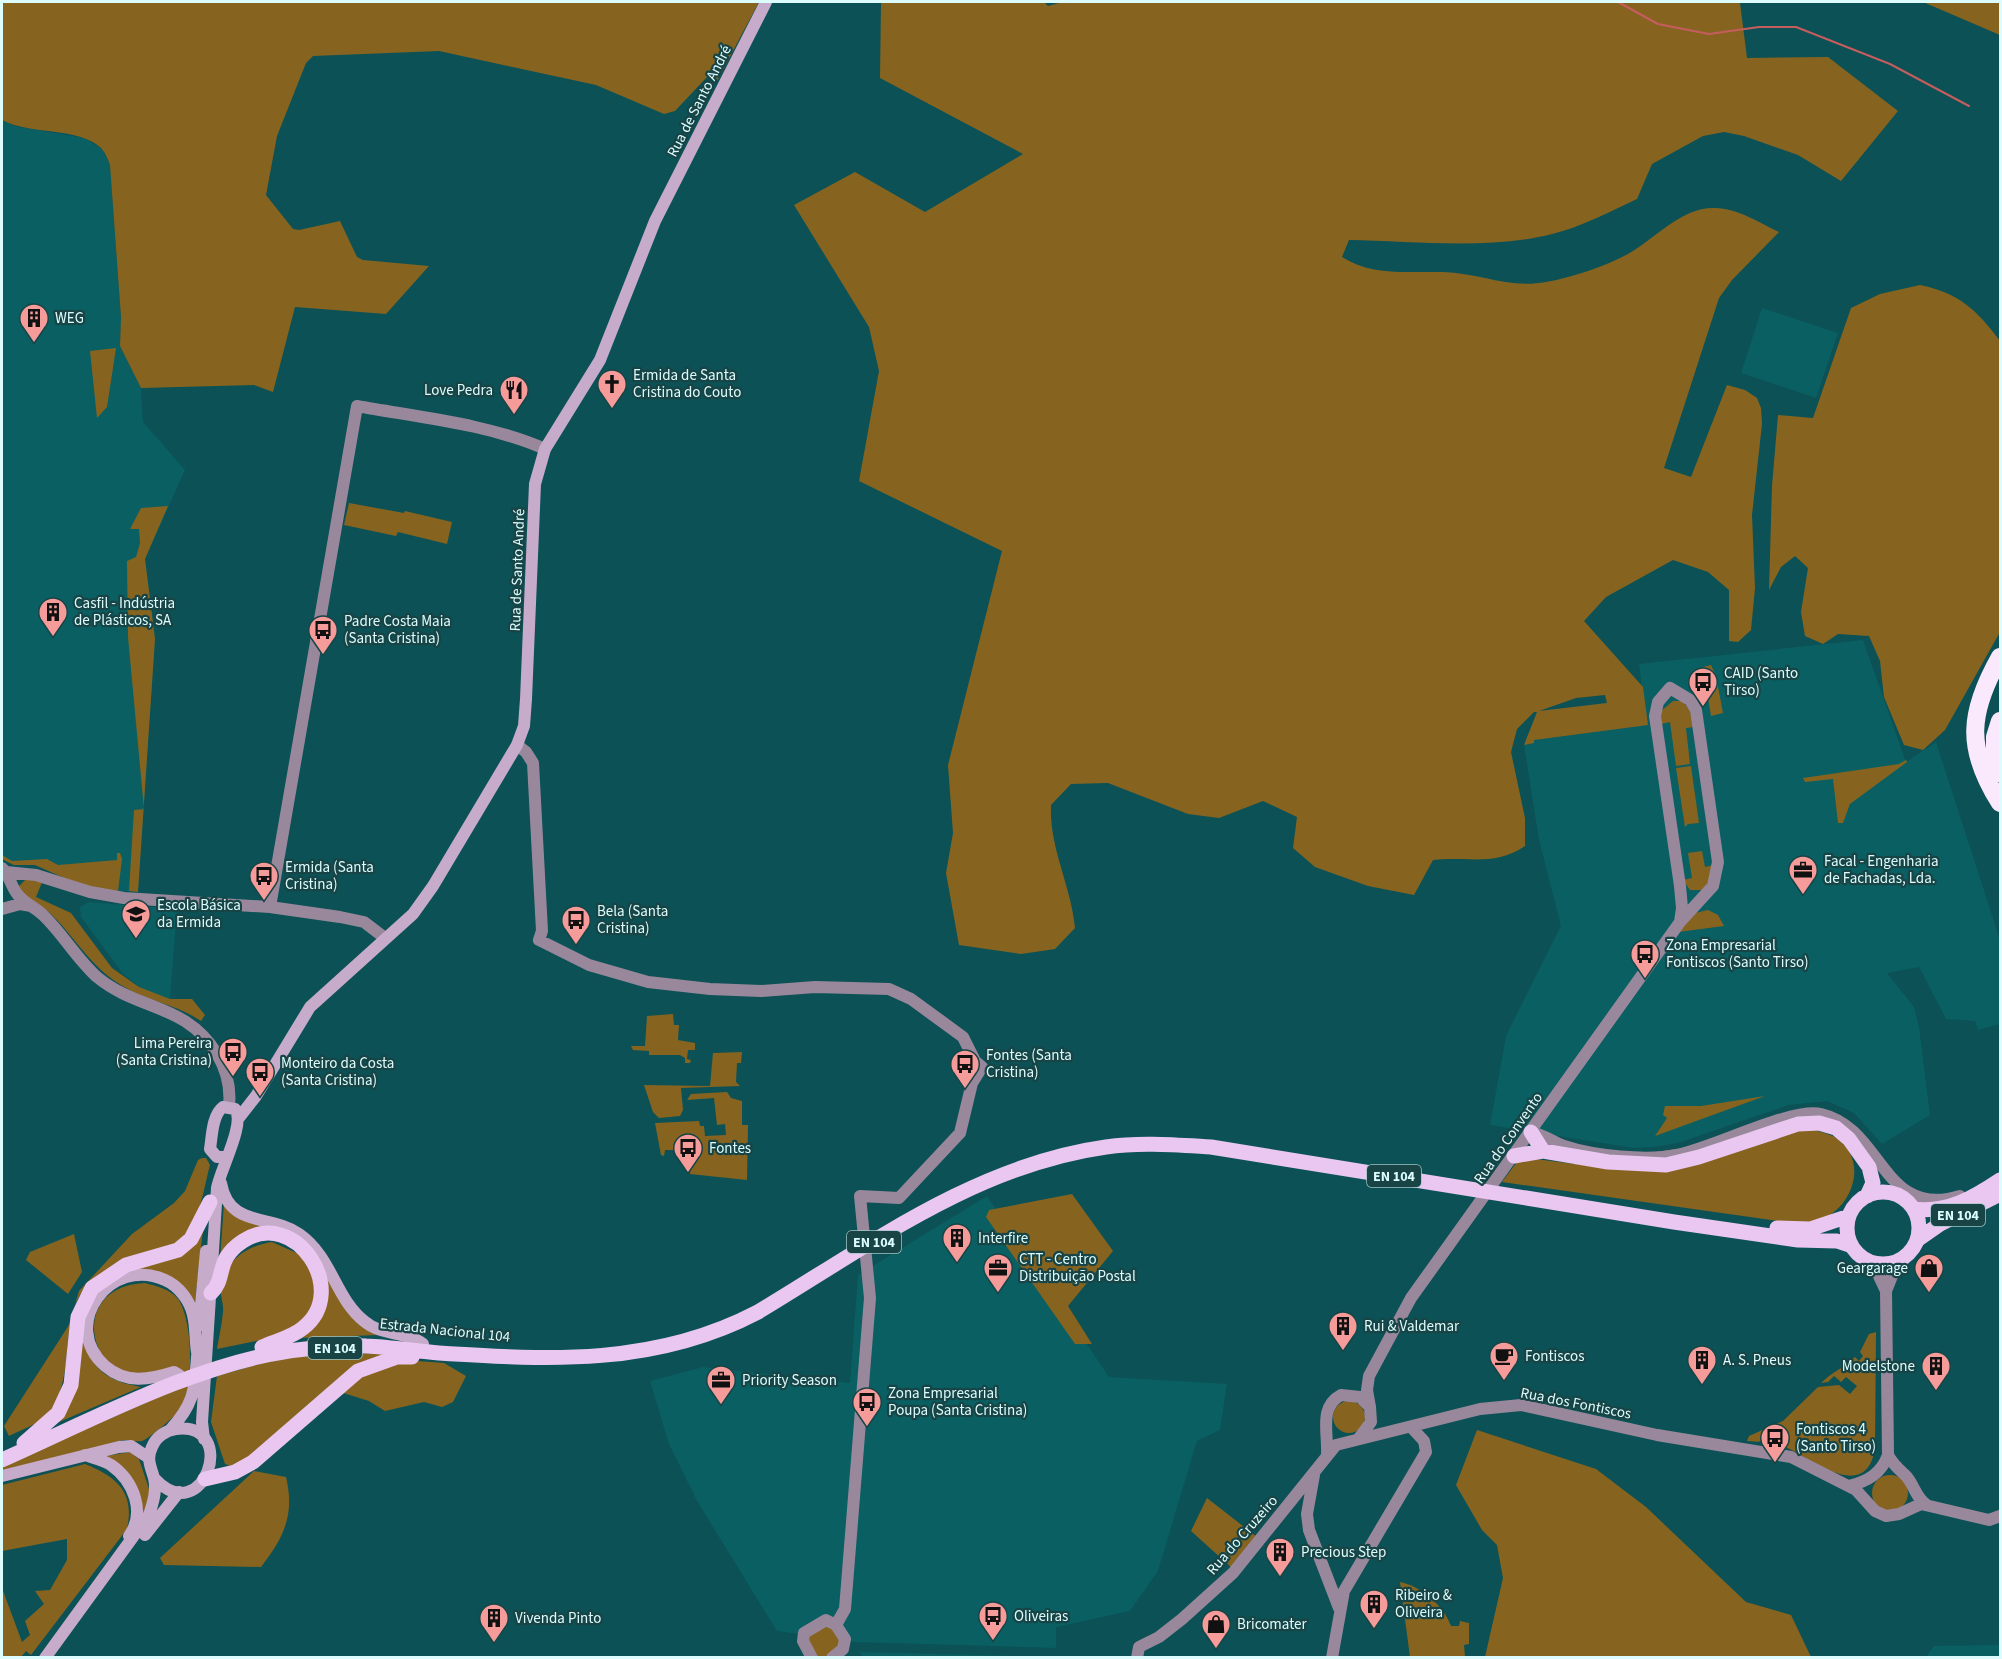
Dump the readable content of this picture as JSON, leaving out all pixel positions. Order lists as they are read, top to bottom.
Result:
{
  "streets": {
    "main road": ["Rua de Santo André", "EN 104", "Estrada Nacional 104"],
    "street": ["Rua do Convento", "Rua dos Fontiscos", "Rua do Cruzeiro"]
  },
  "crossings": [
    ["Rua do Convento", "Rua dos Fontiscos"],
    ["EN 104", "Estrada Nacional 104"]
  ],
  "places": {
    "building": [
      "WEG",
      "Casfil - Indústria de Plásticos, SA",
      "Interfire",
      "Rui & Valdemar",
      "A. S. Pneus",
      "Modelstone",
      "Precious Step",
      "Ribeiro & Oliveira",
      "Vivenda Pinto"
    ],
    "church": ["Ermida de Santa Cristina do Couto"],
    "restaurant": ["Love Pedra"],
    "bus stop": [
      "Padre Costa Maia (Santa Cristina)",
      "CAID (Santo Tirso)",
      "Ermida (Santa Cristina)",
      "Bela (Santa Cristina)",
      "Zona Empresarial Fontiscos (Santo Tirso)",
      "Lima Pereira (Santa Cristina)",
      "Fontes (Santa Cristina)",
      "Monteiro da Costa (Santa Cristina)",
      "Fontes",
      "Zona Empresarial Poupa (Santa Cristina)",
      "Fontiscos 4 (Santo Tirso)",
      "Oliveiras"
    ],
    "office": ["Facal - Engenharia de Fachadas, Lda.", "CTT - Centro Distribuição Postal", "Priority Season"],
    "school or university": ["Escola Básica da Ermida"],
    "shop": ["Geargarage", "Bricomater"],
    "cafe": ["Fontiscos"]
  }
}
